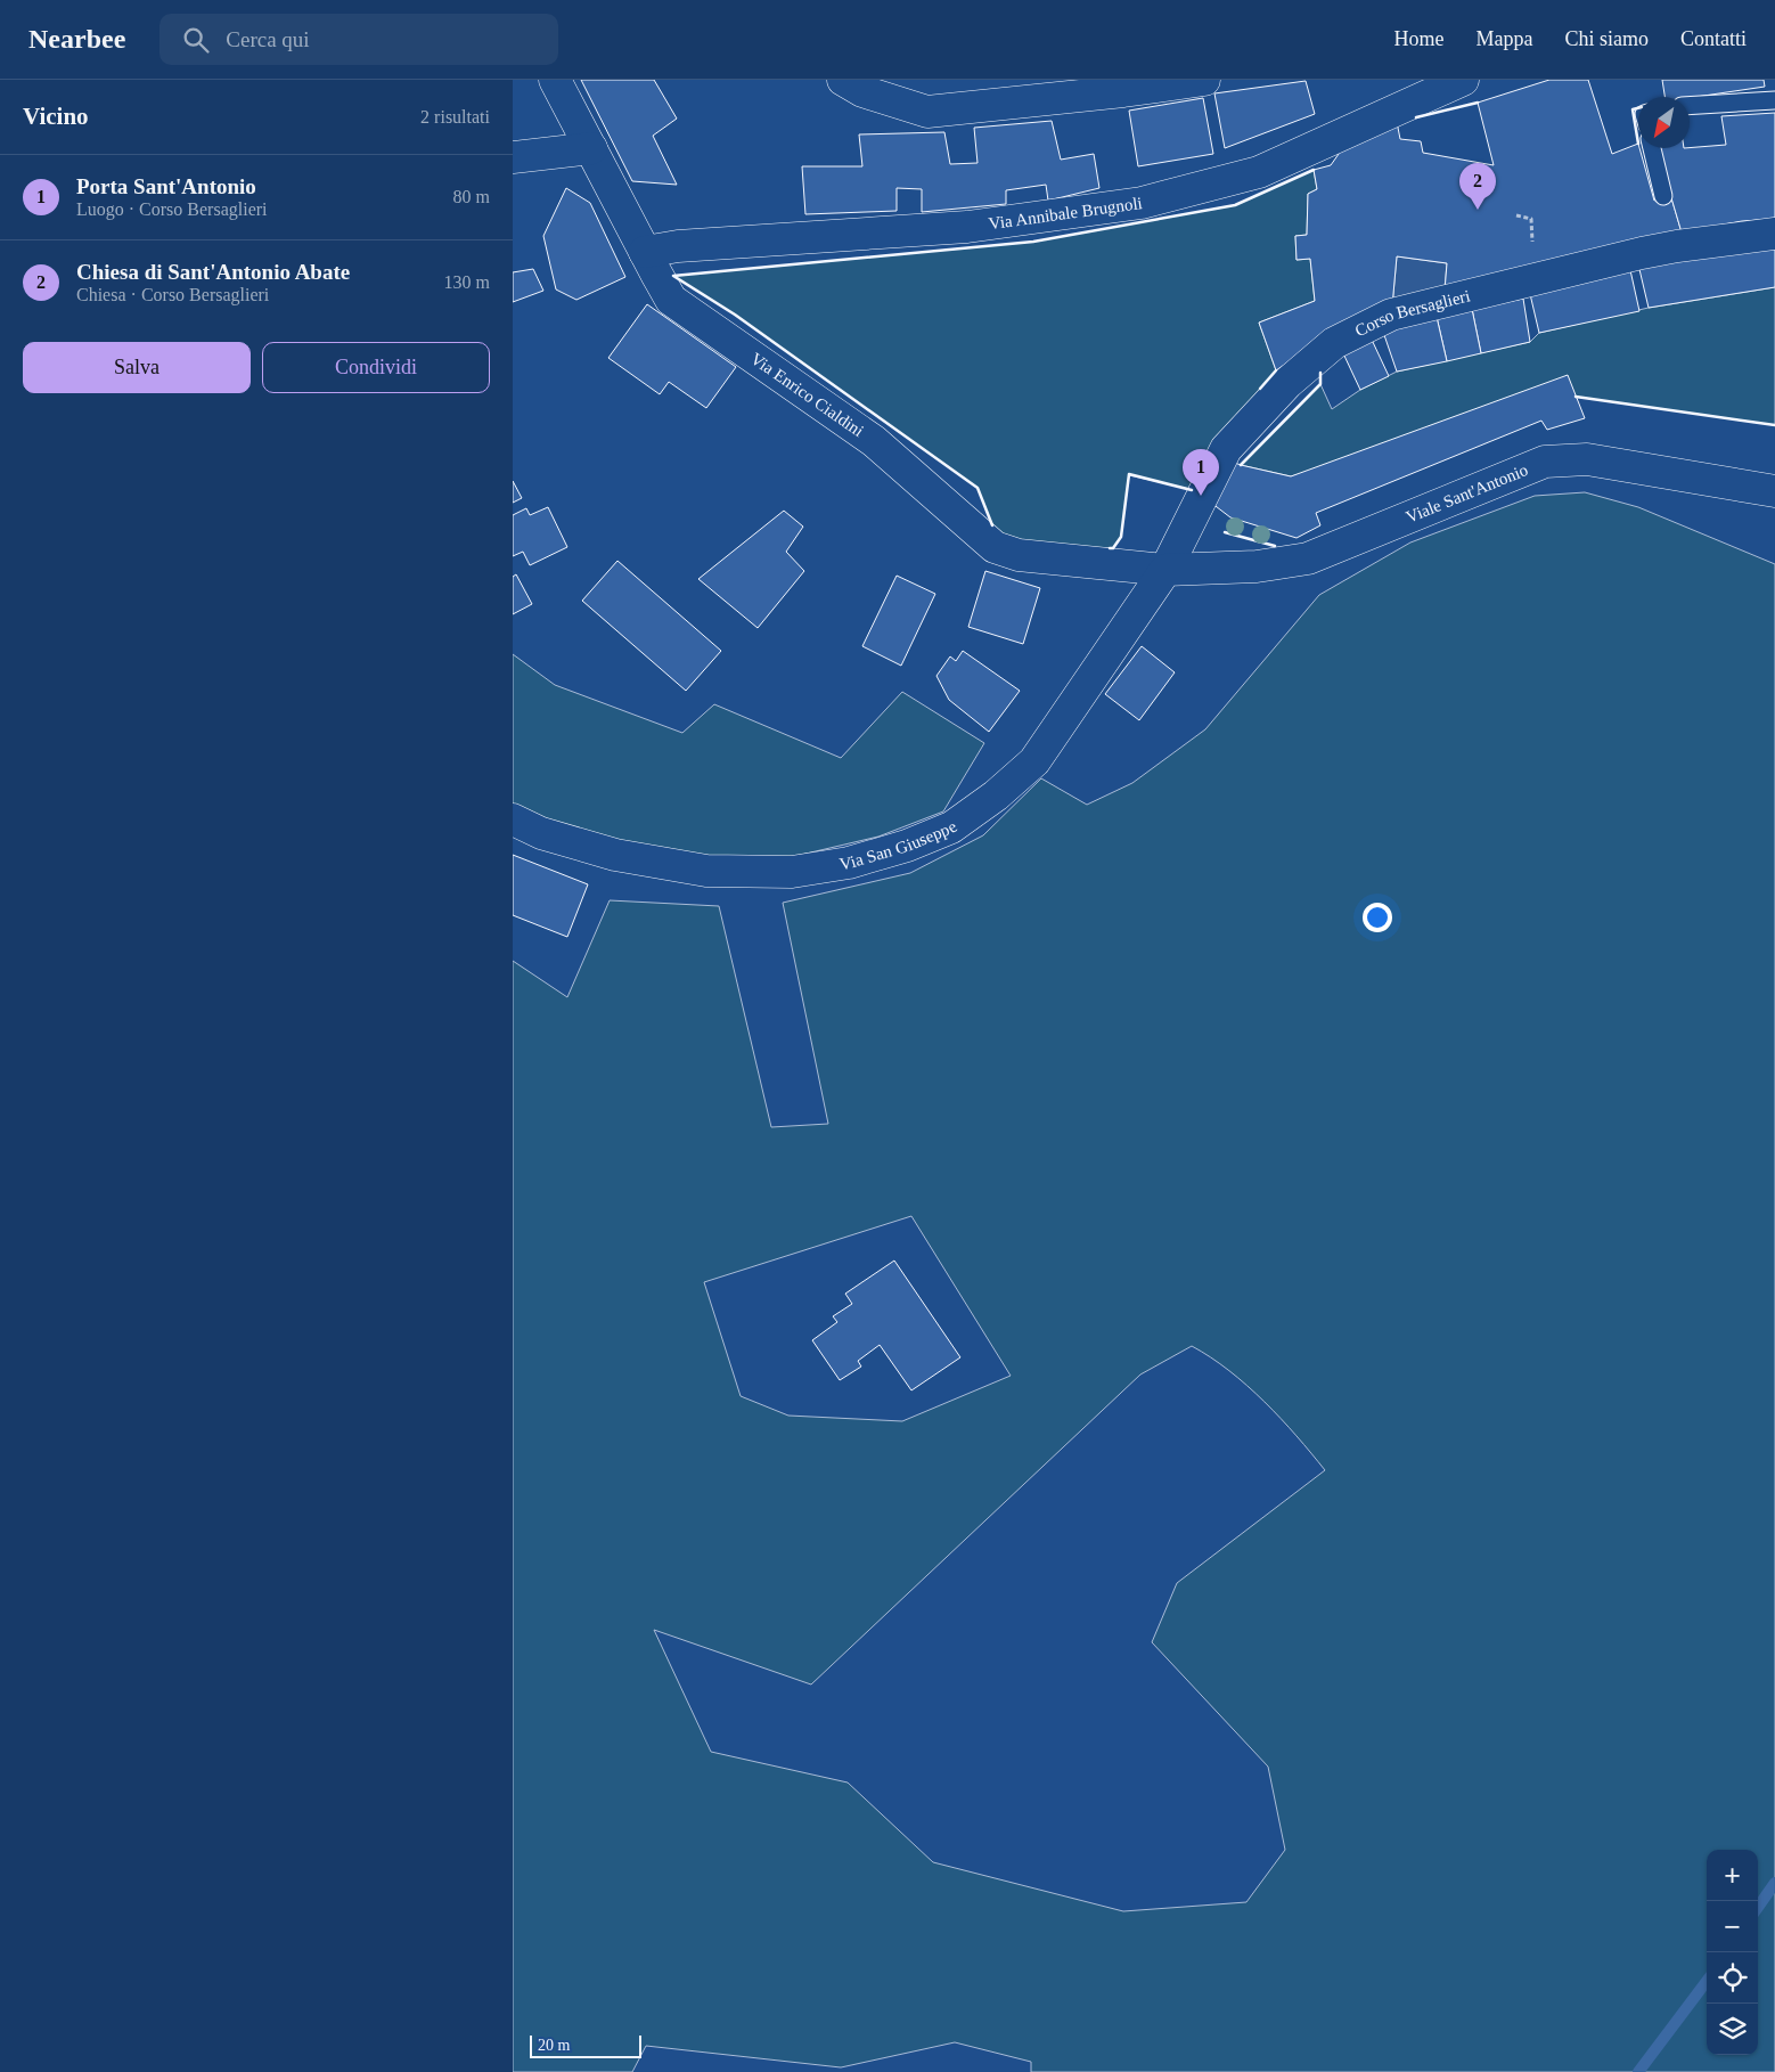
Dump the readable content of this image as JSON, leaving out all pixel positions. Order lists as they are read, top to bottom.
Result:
{
  "streets": {
    "street": [
      "Via Annibale Brugnoli",
      "Corso Bersaglieri",
      "Via Enrico Cialdini",
      "Viale Sant'Antonio",
      "Via San Giuseppe"
    ]
  },
  "crossings": [
    ["Via Annibale Brugnoli", "Via Enrico Cialdini"],
    ["Corso Bersaglieri", "Via Enrico Cialdini"],
    ["Corso Bersaglieri", "Viale Sant'Antonio"],
    ["Corso Bersaglieri", "Via San Giuseppe"],
    ["Via Enrico Cialdini", "Viale Sant'Antonio"],
    ["Via Enrico Cialdini", "Via San Giuseppe"],
    ["Viale Sant'Antonio", "Via San Giuseppe"]
  ],
  "scale_bar": "20 m",
  "north": "bottom left",
  "page": {
    "header": "Nearbee",
    "search": "Cerca qui",
    "nav": [
      "Home",
      "Mappa",
      "Chi siamo",
      "Contatti"
    ],
    "heading": ["Vicino", "2 risultati"],
    "list": [
      {
        "mark": "1",
        "name": "Porta Sant'Antonio",
        "note": "Luogo · Corso Bersaglieri",
        "value": "80 m"
      },
      {
        "mark": "2",
        "name": "Chiesa di Sant'Antonio Abate",
        "note": "Chiesa · Corso Bersaglieri",
        "value": "130 m"
      }
    ],
    "pins": ["2", "1"],
    "buttons": ["Salva", "Condividi"],
    "map_buttons": ["+", "−"],
    "scale": "20 m"
  }
}
